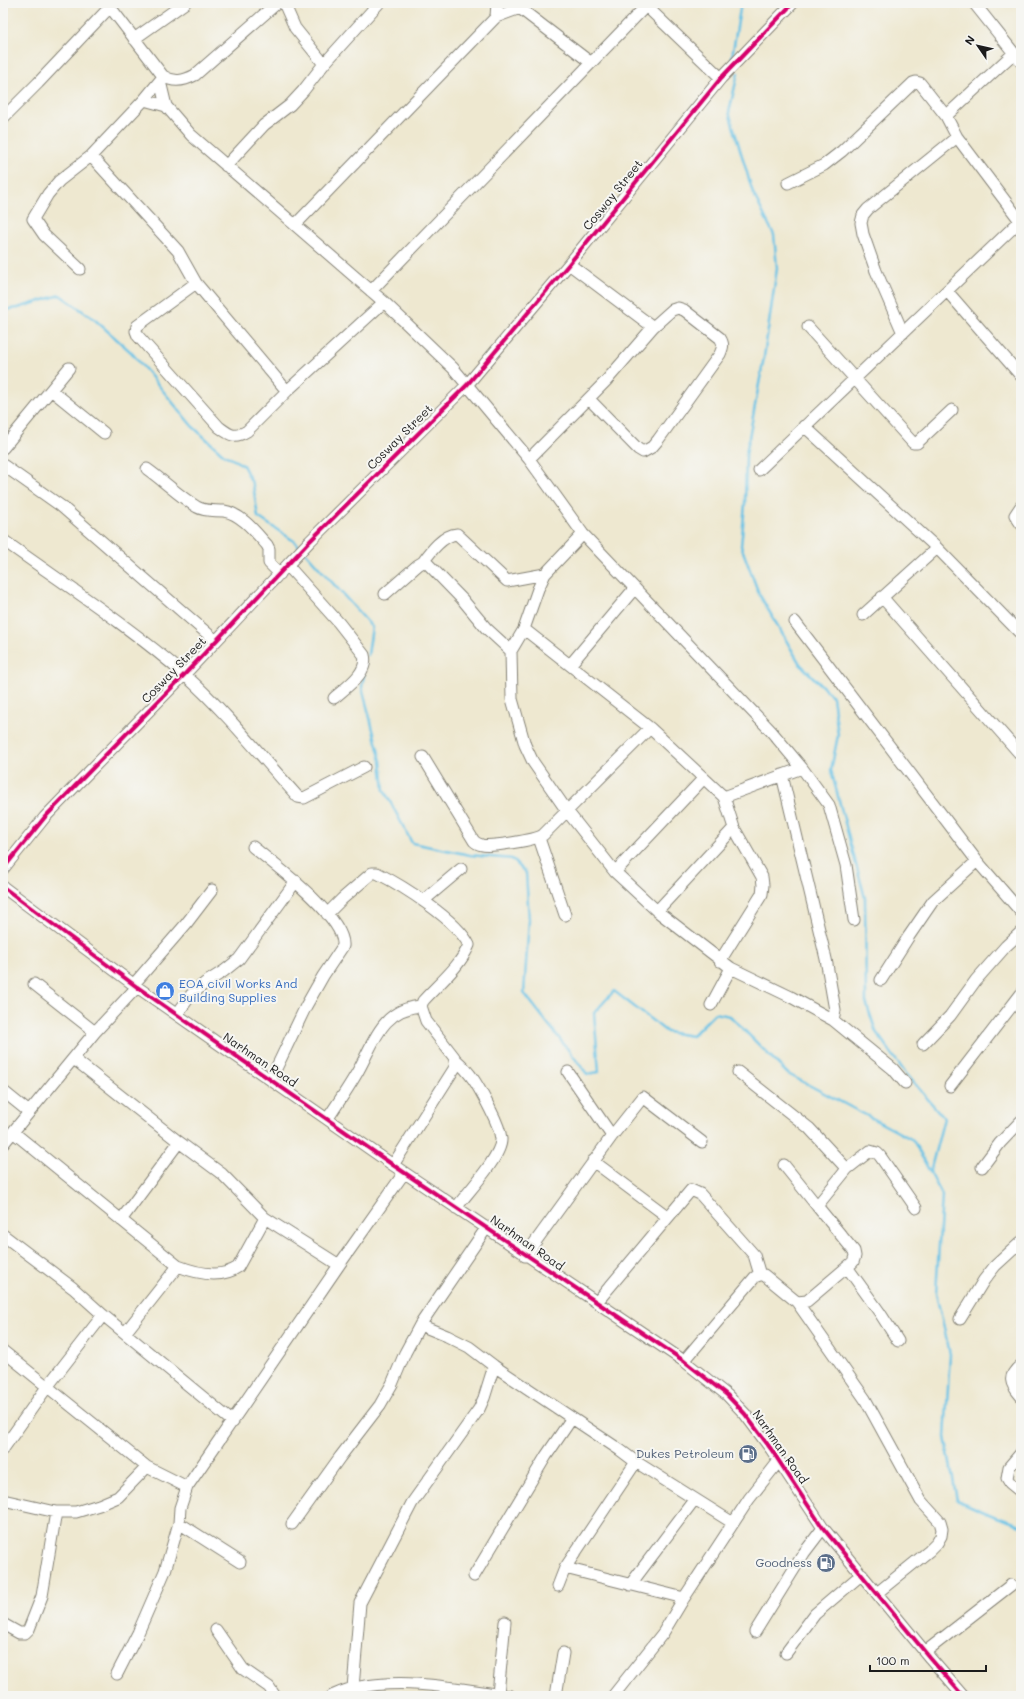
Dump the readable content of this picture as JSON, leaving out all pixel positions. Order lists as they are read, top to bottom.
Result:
{
  "streets": {
    "street": ["Cosway Street", "Narhman Road"]
  },
  "places": {
    "shop": ["EOA civil Works And Building Supplies"],
    "fuel station": ["Dukes Petroleum", "Goodness"]
  },
  "scale_bar": "100 m",
  "north": "top left"
}
